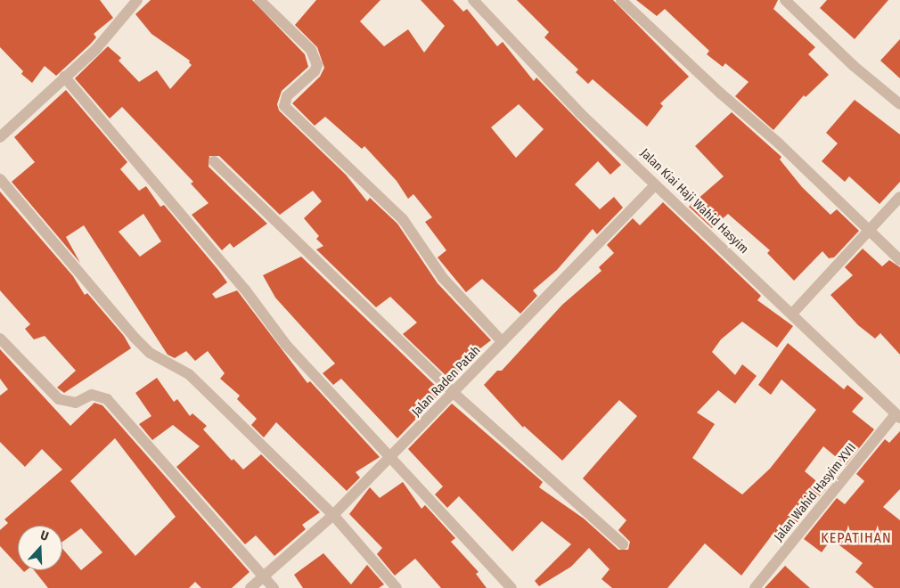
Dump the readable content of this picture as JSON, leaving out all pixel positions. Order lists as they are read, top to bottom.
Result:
{
  "streets": {
    "street": ["Jalan Kiai Haji Wahid Hasyim", "Jalan Raden Patah", "Jalan Wahid Hasyim XVII"]
  },
  "crossings": [
    ["Jalan Kiai Haji Wahid Hasyim", "Jalan Raden Patah"],
    ["Jalan Kiai Haji Wahid Hasyim", "Jalan Wahid Hasyim XVII"]
  ],
  "districts": ["KEPATIHAN"],
  "north": "top"
}
